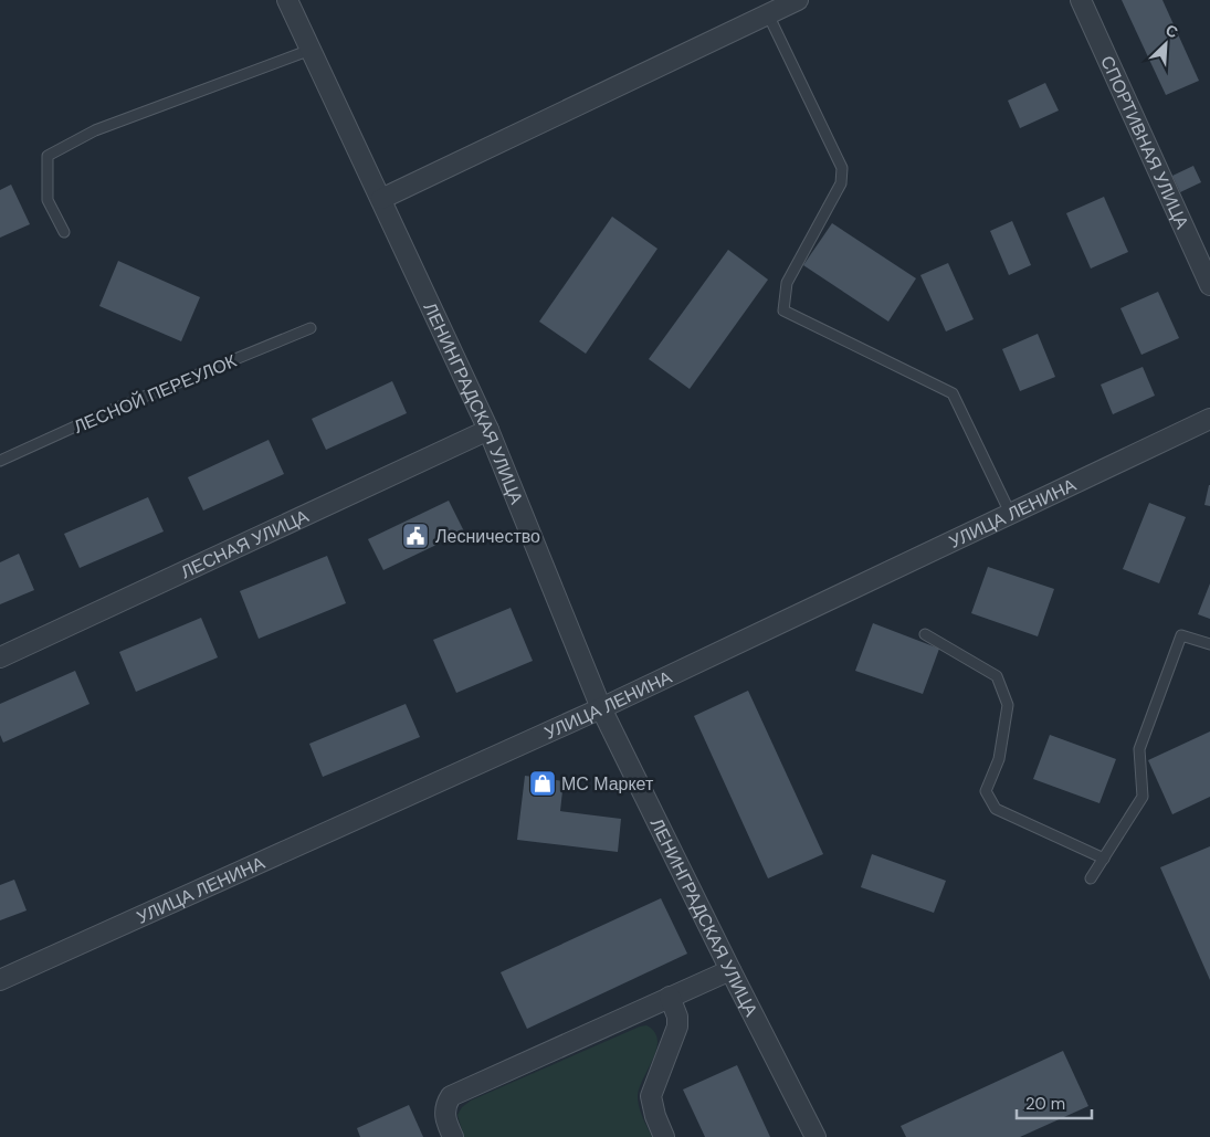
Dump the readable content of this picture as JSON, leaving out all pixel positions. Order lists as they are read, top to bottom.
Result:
{
  "streets": {
    "street": [
      "СПОРТИВНАЯ УЛИЦА",
      "ЛЕНИНГРАДСКАЯ УЛИЦА",
      "УЛИЦА ЛЕНИНА",
      "ЛЕСНАЯ УЛИЦА"
    ],
    "lane": ["ЛЕСНОЙ ПЕРЕУЛОК"]
  },
  "crossings": [
    ["ЛЕНИНГРАДСКАЯ УЛИЦА", "УЛИЦА ЛЕНИНА"],
    ["ЛЕНИНГРАДСКАЯ УЛИЦА", "ЛЕСНАЯ УЛИЦА"]
  ],
  "places": {
    "public building": ["Лесничество"],
    "shop": ["МС Маркет"]
  },
  "scale_bar": "20 m",
  "north": "top right"
}
